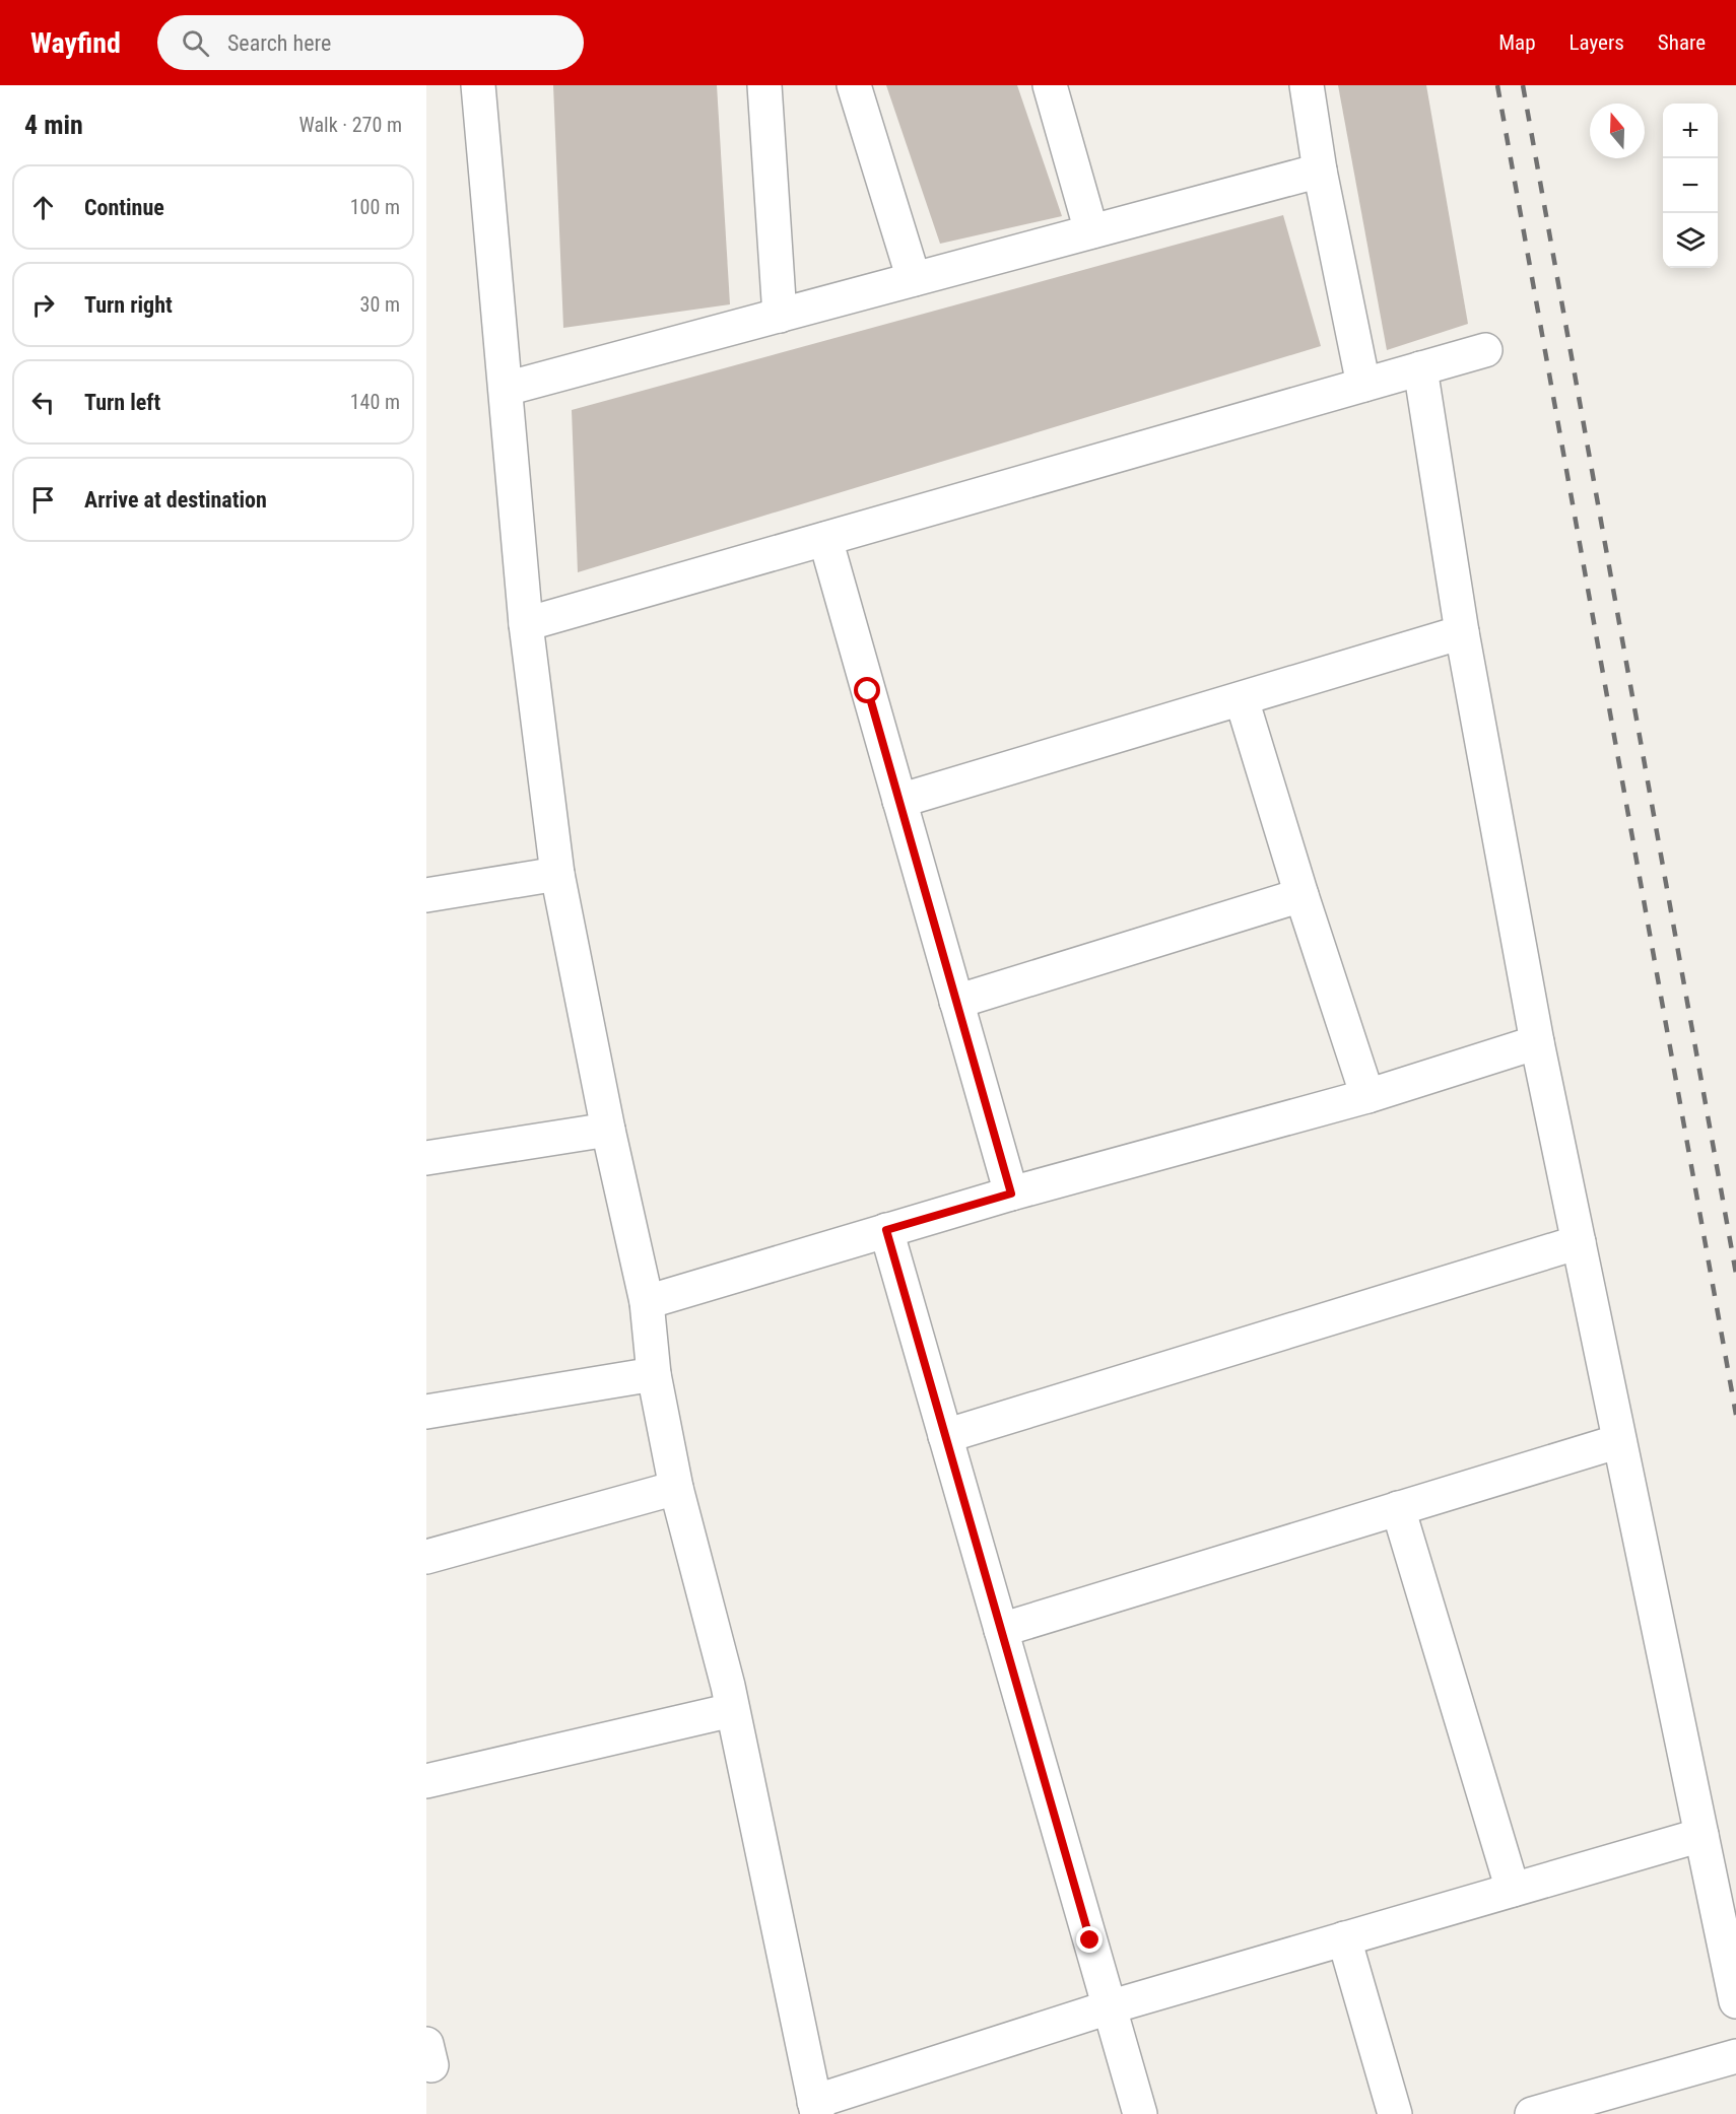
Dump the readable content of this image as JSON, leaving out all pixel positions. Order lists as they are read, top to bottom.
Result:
{
  "north": "top",
  "page": {
    "header": "Wayfind",
    "search": "Search here",
    "nav": ["Map", "Layers", "Share"],
    "heading": ["4 min", "Walk · 270 m"],
    "map_buttons": ["+", "−"],
    "list": [
      ["Continue", "100 m"],
      ["Turn right", "30 m"],
      ["Turn left", "140 m"],
      "Arrive at destination"
    ]
  }
}
